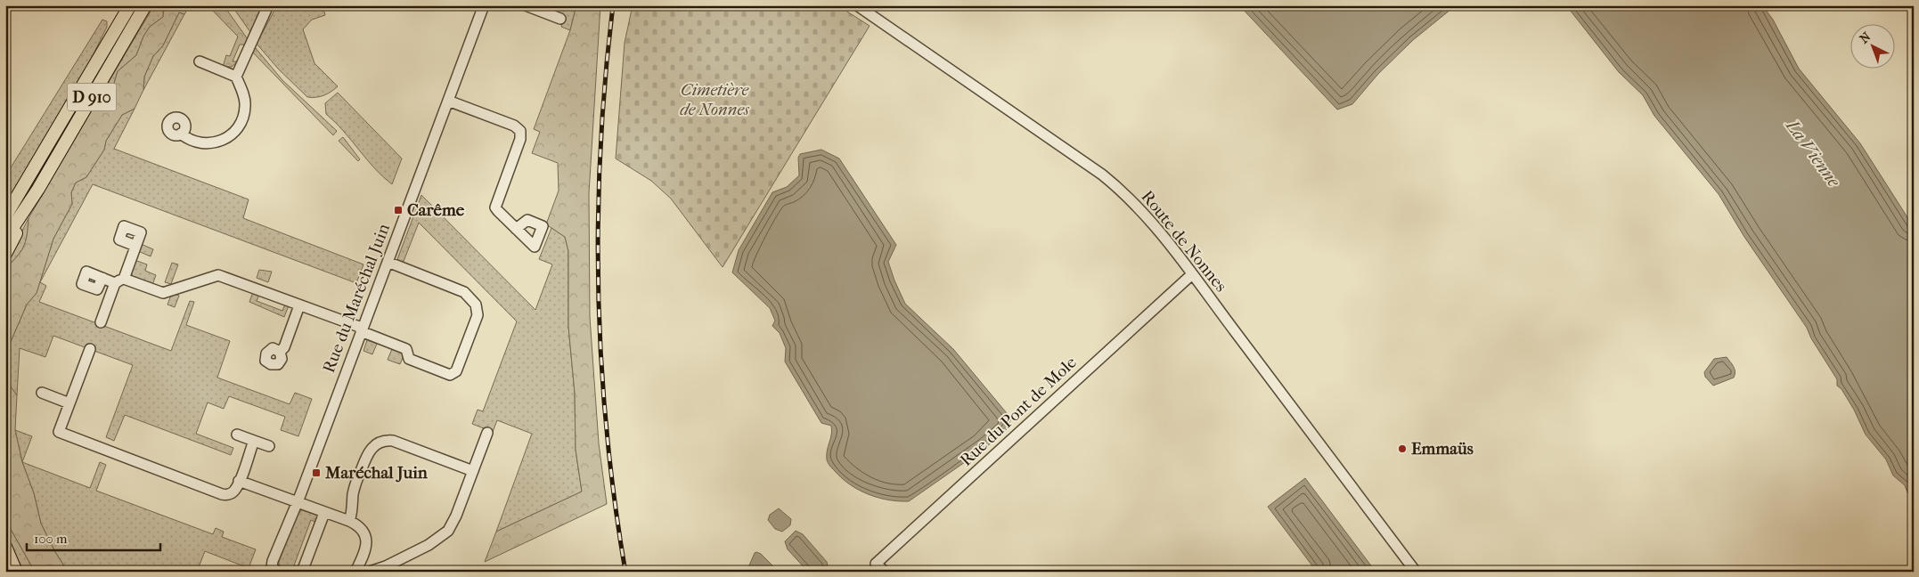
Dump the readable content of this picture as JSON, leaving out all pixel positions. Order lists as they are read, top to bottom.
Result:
{
  "streets": {
    "main road": ["D 910"],
    "street": ["Route de Nonnes", "Rue du Maréchal Juin", "Rue du Pont de Mole"]
  },
  "crossings": [
    ["Route de Nonnes", "Rue du Pont de Mole"]
  ],
  "water": ["La Vienne"],
  "parks": ["Cimetière de Nonnes"],
  "places": {
    "transit": ["Carême", "Maréchal Juin"],
    "other": ["Emmaüs"]
  },
  "scale_bar": "100 m",
  "north": "top left"
}
